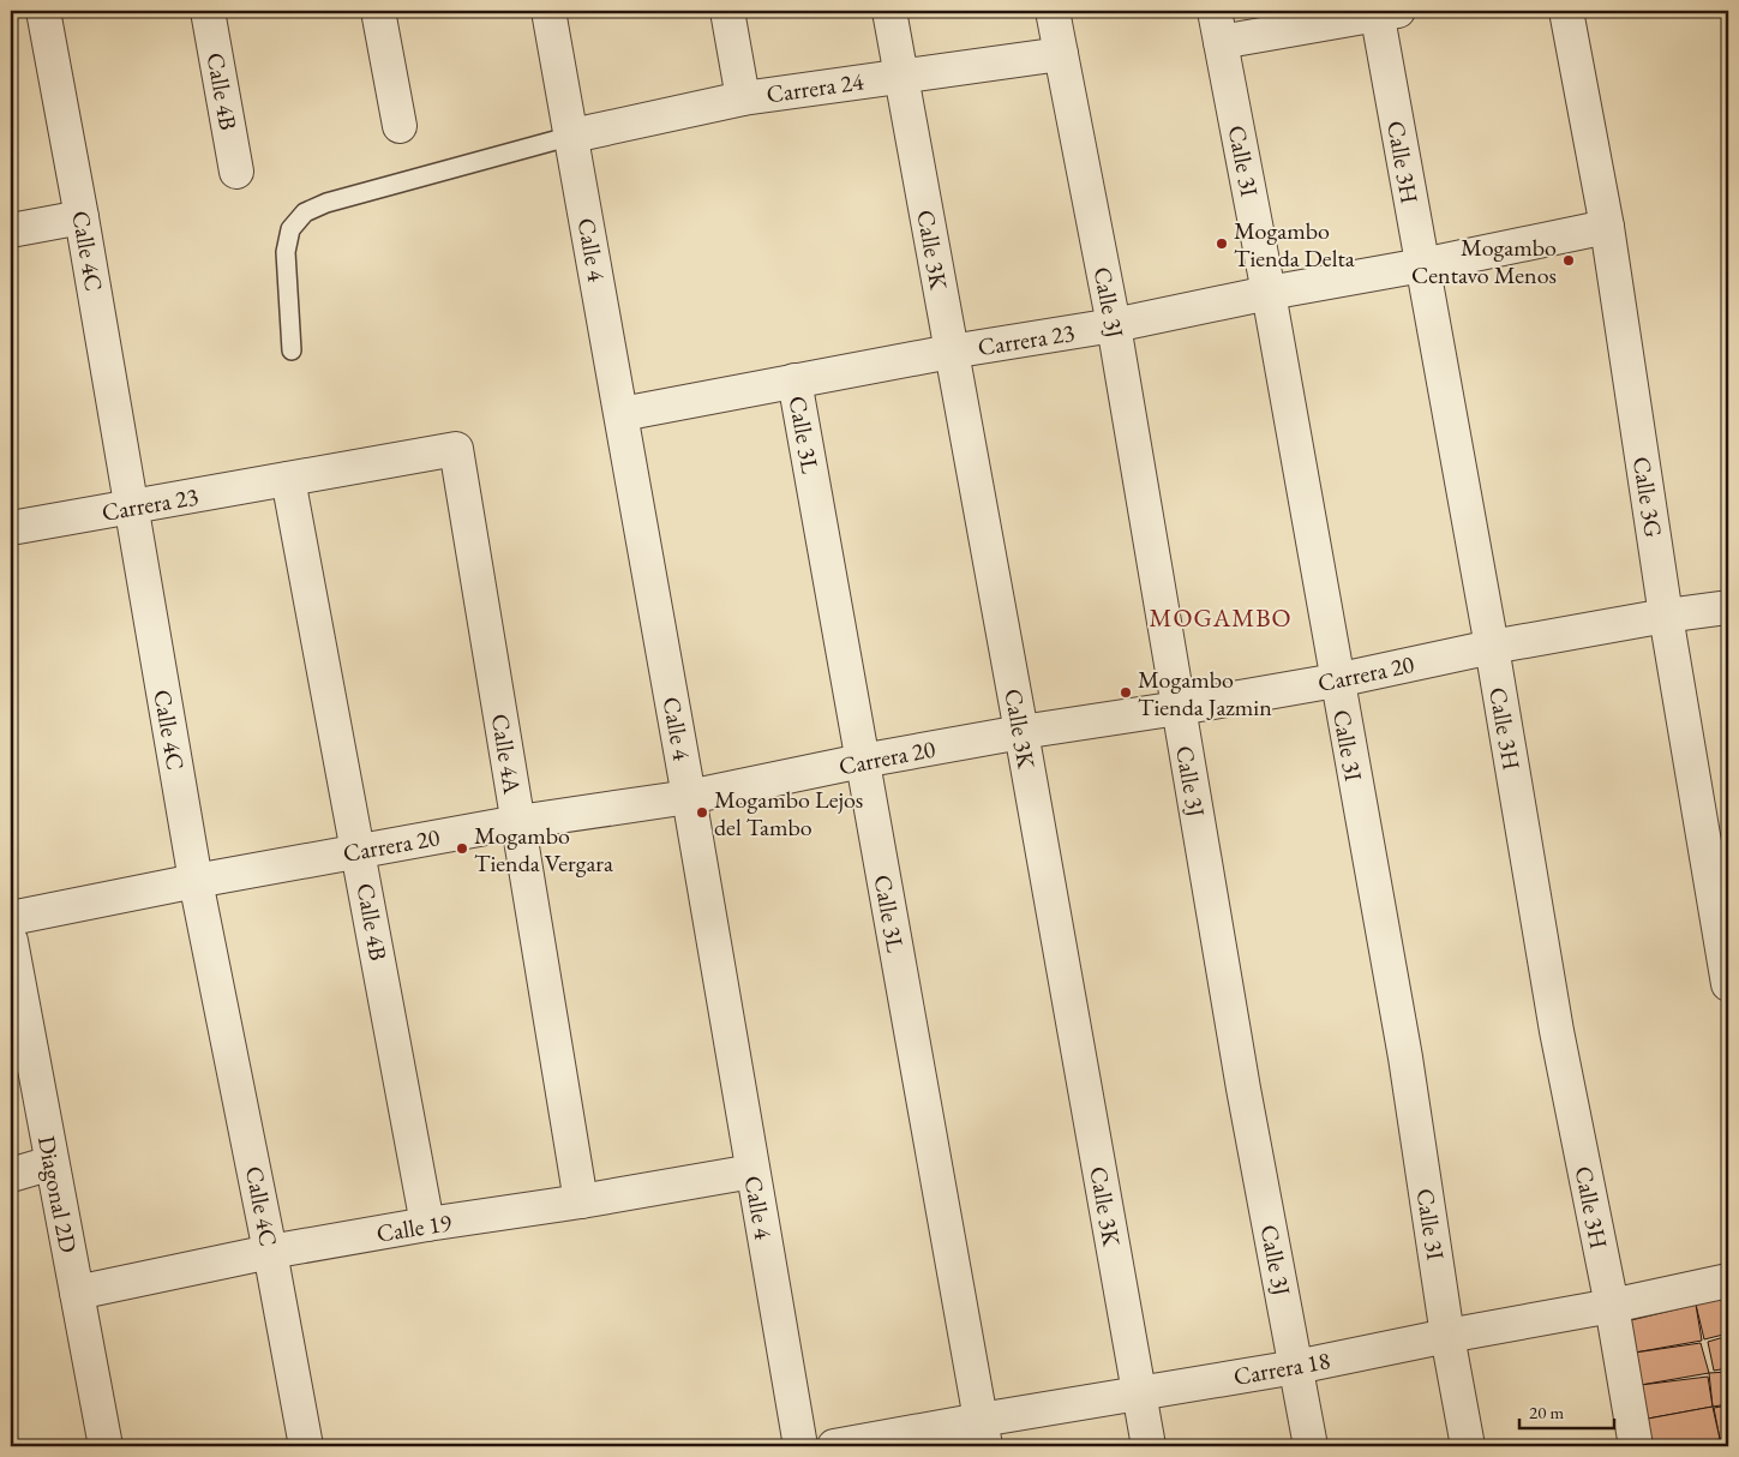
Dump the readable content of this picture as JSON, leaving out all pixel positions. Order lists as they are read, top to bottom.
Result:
{
  "streets": {
    "street": [
      "Carrera 24",
      "Calle 4B",
      "Calle 3I",
      "Calle 3H",
      "Calle 4",
      "Calle 3K",
      "Calle 4C",
      "Calle 3J",
      "Carrera 23",
      "Calle 3L",
      "Calle 3G",
      "Carrera 20",
      "Calle 4A",
      "Diagonal 2D",
      "Calle 19",
      "Carrera 18"
    ]
  },
  "crossings": [
    ["Carrera 24", "Calle 4"],
    ["Carrera 24", "Calle 3K"],
    ["Carrera 24", "Calle 3J"],
    ["Calle 4B", "Carrera 23"],
    ["Calle 4B", "Carrera 20"],
    ["Calle 4B", "Calle 19"],
    ["Calle 3I", "Carrera 23"],
    ["Calle 3I", "Carrera 20"],
    ["Calle 3I", "Carrera 18"],
    ["Calle 3H", "Carrera 23"],
    ["Calle 3H", "Carrera 20"],
    ["Calle 3H", "Carrera 18"],
    ["Calle 4", "Carrera 23"],
    ["Calle 4", "Carrera 20"],
    ["Calle 4", "Calle 19"],
    ["Calle 3K", "Carrera 23"],
    ["Calle 3K", "Carrera 20"],
    ["Calle 3K", "Carrera 18"],
    ["Calle 4C", "Carrera 23"],
    ["Calle 4C", "Carrera 20"],
    ["Calle 4C", "Calle 19"],
    ["Calle 3J", "Carrera 23"],
    ["Calle 3J", "Carrera 20"],
    ["Calle 3J", "Carrera 18"],
    ["Carrera 23", "Calle 3L"],
    ["Carrera 23", "Calle 3G"],
    ["Carrera 23", "Calle 4A"],
    ["Calle 3L", "Carrera 20"],
    ["Calle 3L", "Carrera 18"],
    ["Calle 3G", "Carrera 20"],
    ["Carrera 20", "Calle 4A"],
    ["Calle 4A", "Calle 19"],
    ["Diagonal 2D", "Calle 19"]
  ],
  "districts": ["MOGAMBO"],
  "places": [
    "Mogambo Tienda Delta",
    "Mogambo Centavo Menos",
    "Mogambo Tienda Jazmin",
    "Mogambo Lejos del Tambo",
    "Mogambo Tienda Vergara"
  ],
  "scale_bar": "20 m"
}
